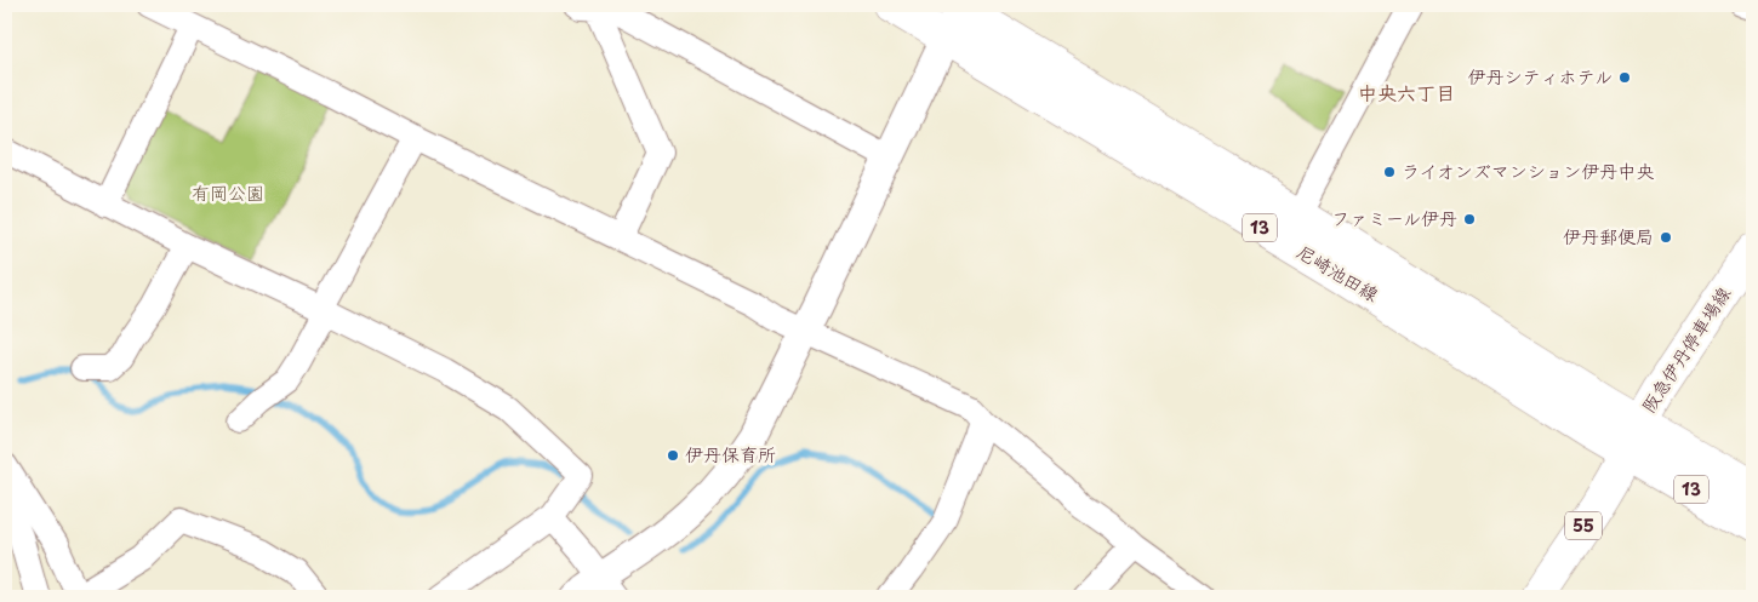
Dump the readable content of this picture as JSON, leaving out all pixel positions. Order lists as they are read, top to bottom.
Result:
{
  "streets": {
    "main road": [
      "13",
      "尼崎池田線",
      "阪急伊丹停車場線",
      "55"
    ]
  },
  "crossings": [
    ["尼崎池田線", "阪急伊丹停車場線"],
    ["尼崎池田線", "55"],
    ["阪急伊丹停車場線", "55"]
  ],
  "districts": ["中央六丁目"],
  "parks": ["有岡公園"],
  "places": [
    "伊丹シティホテル",
    "ライオンズマンション伊丹中央",
    "ファミール伊丹",
    "伊丹郵便局",
    "伊丹保育所"
  ]
}
